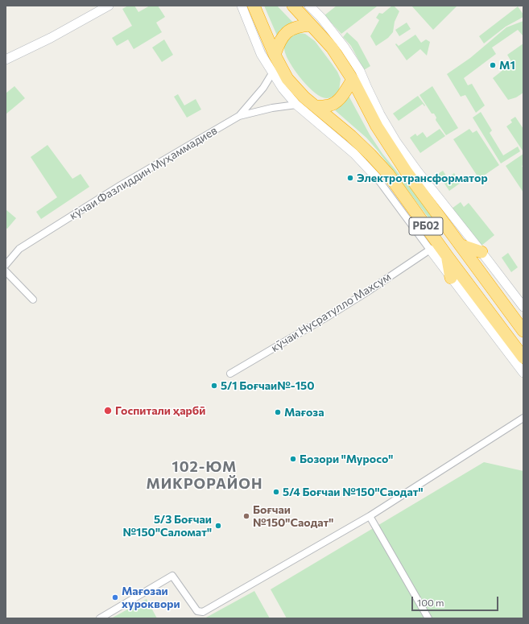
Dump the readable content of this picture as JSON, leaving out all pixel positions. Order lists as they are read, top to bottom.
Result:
{
  "streets": {
    "highway": ["РБ02"],
    "street": ["кӯчаи Фазлиддин Муҳаммадиев", "кӯчаи Нусратулло Махсум"]
  },
  "districts": ["102-ЮМ МИКРОРАЙОН"],
  "places": [
    "М1",
    "Электротрансформатор",
    "5/1 Боғчаи№-150",
    "Госпитали ҳарбӣ",
    "Мағоза",
    "Бозори \"Муросо\"",
    "5/4 Боғчаи №150\"Саодат\"",
    "Боғчаи №150\"Саодат\"",
    "5/3 Боғчаи №150\"Саломат\"",
    "Мағозаи хуроквори"
  ],
  "scale_bar": "100 m"
}
